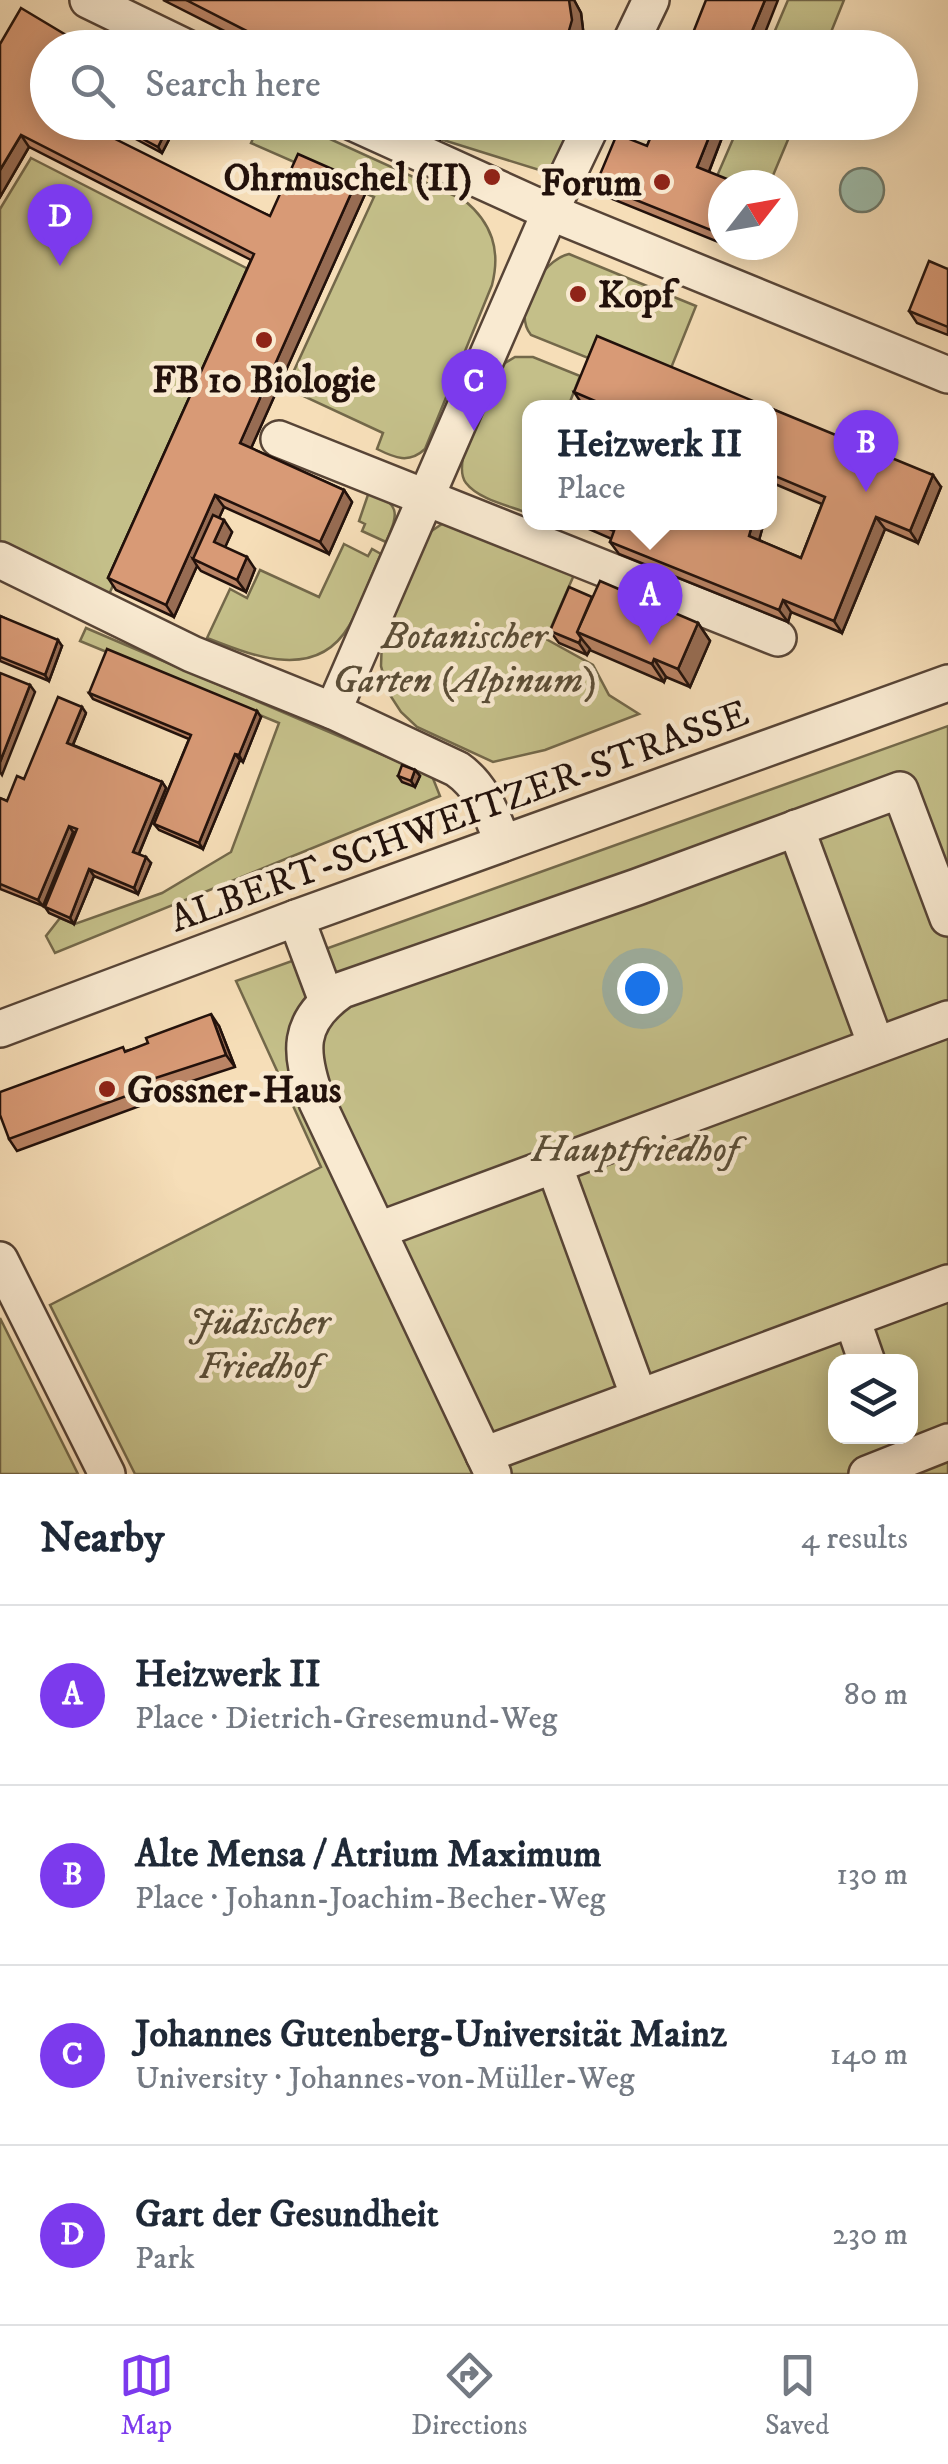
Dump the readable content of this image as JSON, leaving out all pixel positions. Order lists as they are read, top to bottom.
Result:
{
  "streets": {
    "street": ["ALBERT-SCHWEITZER-STRASSE"]
  },
  "parks": ["Botanischer Garten (Alpinum)", "Hauptfriedhof", "Jüdischer Friedhof"],
  "places": [
    "Ohrmuschel (II)",
    "Forum",
    "Kopf",
    "FB 10 Biologie",
    "Gossner-Haus"
  ],
  "north": "top right",
  "page": {
    "search": "Search here",
    "pins": [
      "D",
      "C",
      "B",
      "A"
    ],
    "popup": ["Heizwerk II", "Place"],
    "heading": ["Nearby", "4 results"],
    "list": [
      {
        "mark": "A",
        "name": "Heizwerk II",
        "note": "Place · Dietrich-Gresemund-Weg",
        "value": "80 m"
      },
      {
        "mark": "B",
        "name": "Alte Mensa / Atrium Maximum",
        "note": "Place · Johann-Joachim-Becher-Weg",
        "value": "130 m"
      },
      {
        "mark": "C",
        "name": "Johannes Gutenberg-Universität Mainz",
        "note": "University · Johannes-von-Müller-Weg",
        "value": "140 m"
      },
      {
        "mark": "D",
        "name": "Gart der Gesundheit",
        "note": "Park",
        "value": "230 m"
      }
    ],
    "nav": ["Map", "Directions", "Saved"]
  }
}
